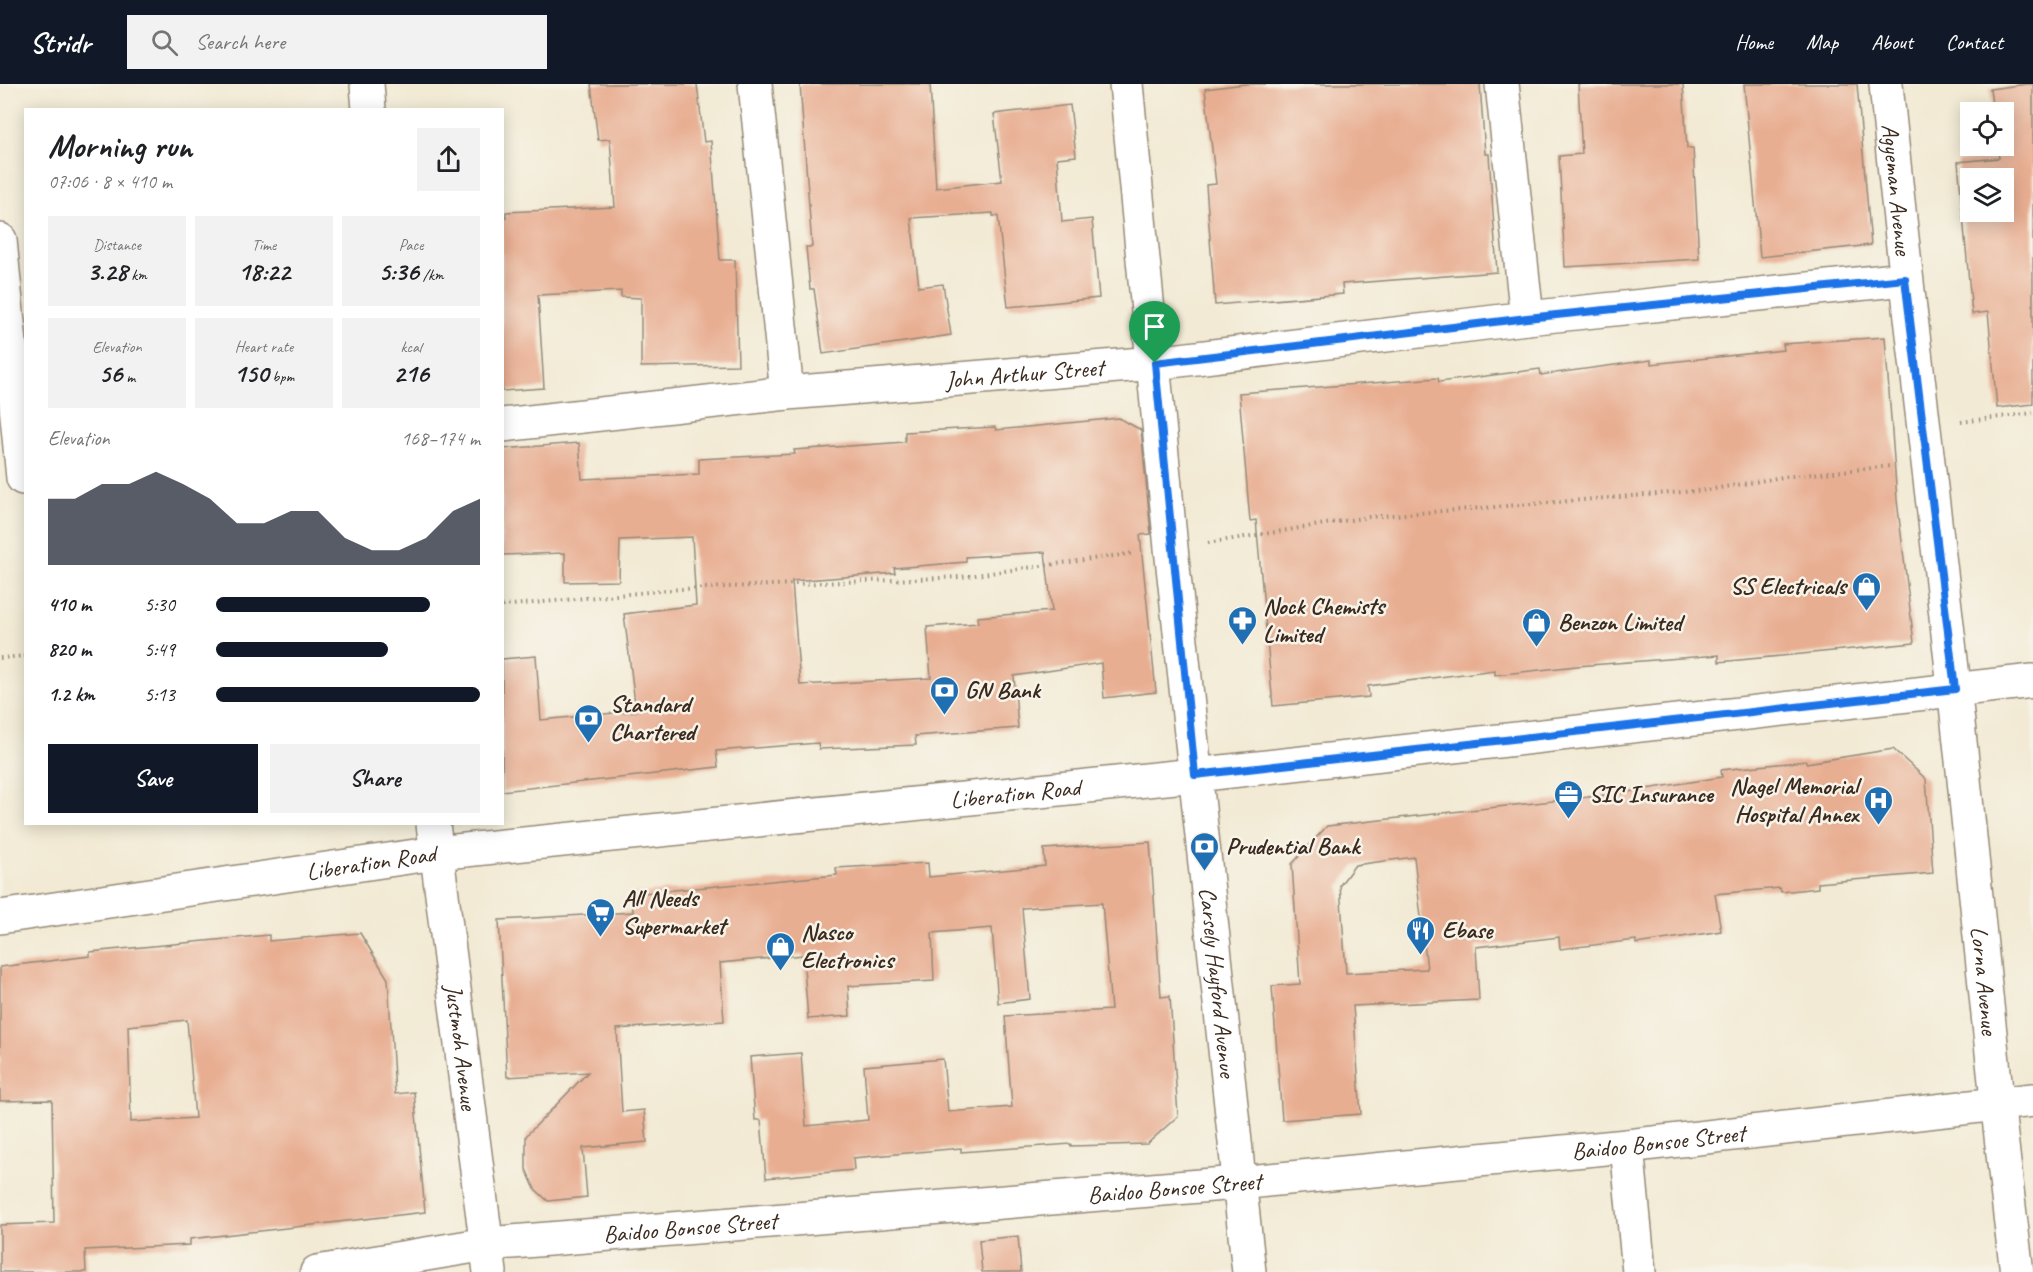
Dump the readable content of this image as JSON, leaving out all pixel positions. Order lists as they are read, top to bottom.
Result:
{
  "streets": {
    "street": [
      "Agyeman Avenue",
      "John Arthur Street",
      "Liberation Road",
      "Lorna Avenue",
      "Carsely Hayford Avenue",
      "Justmoh Avenue",
      "Baidoo Bonsoe Street"
    ]
  },
  "crossings": [
    ["Agyeman Avenue", "John Arthur Street"],
    ["Agyeman Avenue", "Liberation Road"],
    ["Agyeman Avenue", "Lorna Avenue"],
    ["John Arthur Street", "Carsely Hayford Avenue"],
    ["Liberation Road", "Lorna Avenue"],
    ["Liberation Road", "Carsely Hayford Avenue"],
    ["Liberation Road", "Justmoh Avenue"],
    ["Lorna Avenue", "Baidoo Bonsoe Street"],
    ["Carsely Hayford Avenue", "Baidoo Bonsoe Street"],
    ["Justmoh Avenue", "Baidoo Bonsoe Street"]
  ],
  "places": {
    "shop": ["SS Electricals", "Benzon Limited", "Nasco Electronics"],
    "pharmacy": ["Nock Chemists Limited"],
    "bank": ["GN Bank", "Standard Chartered", "Prudential Bank"],
    "office": ["SIC Insurance"],
    "hospital": ["Nagel Memorial Hospital Annex"],
    "supermarket": ["All Needs Supermarket"],
    "restaurant": ["Ebase"]
  },
  "page": {
    "header": "Stridr",
    "search": "Search here",
    "nav": [
      "Home",
      "Map",
      "About",
      "Contact"
    ],
    "heading": ["Morning run", "07:06 · 8 × 410 m"],
    "stats": [
      ["Distance", "3.28 km"],
      ["Time", "18:22"],
      ["Pace", "5:36 /km"],
      ["Elevation", "56 m"],
      ["Heart rate", "150 bpm"],
      ["kcal", "216"]
    ],
    "chart": ["Elevation", "168–174 m"],
    "list": [
      {
        "name": "410 m",
        "note": "5:30"
      },
      {
        "name": "820 m",
        "note": "5:49"
      },
      {
        "name": "1.2 km",
        "note": "5:13"
      }
    ],
    "buttons": ["Save", "Share"]
  }
}
